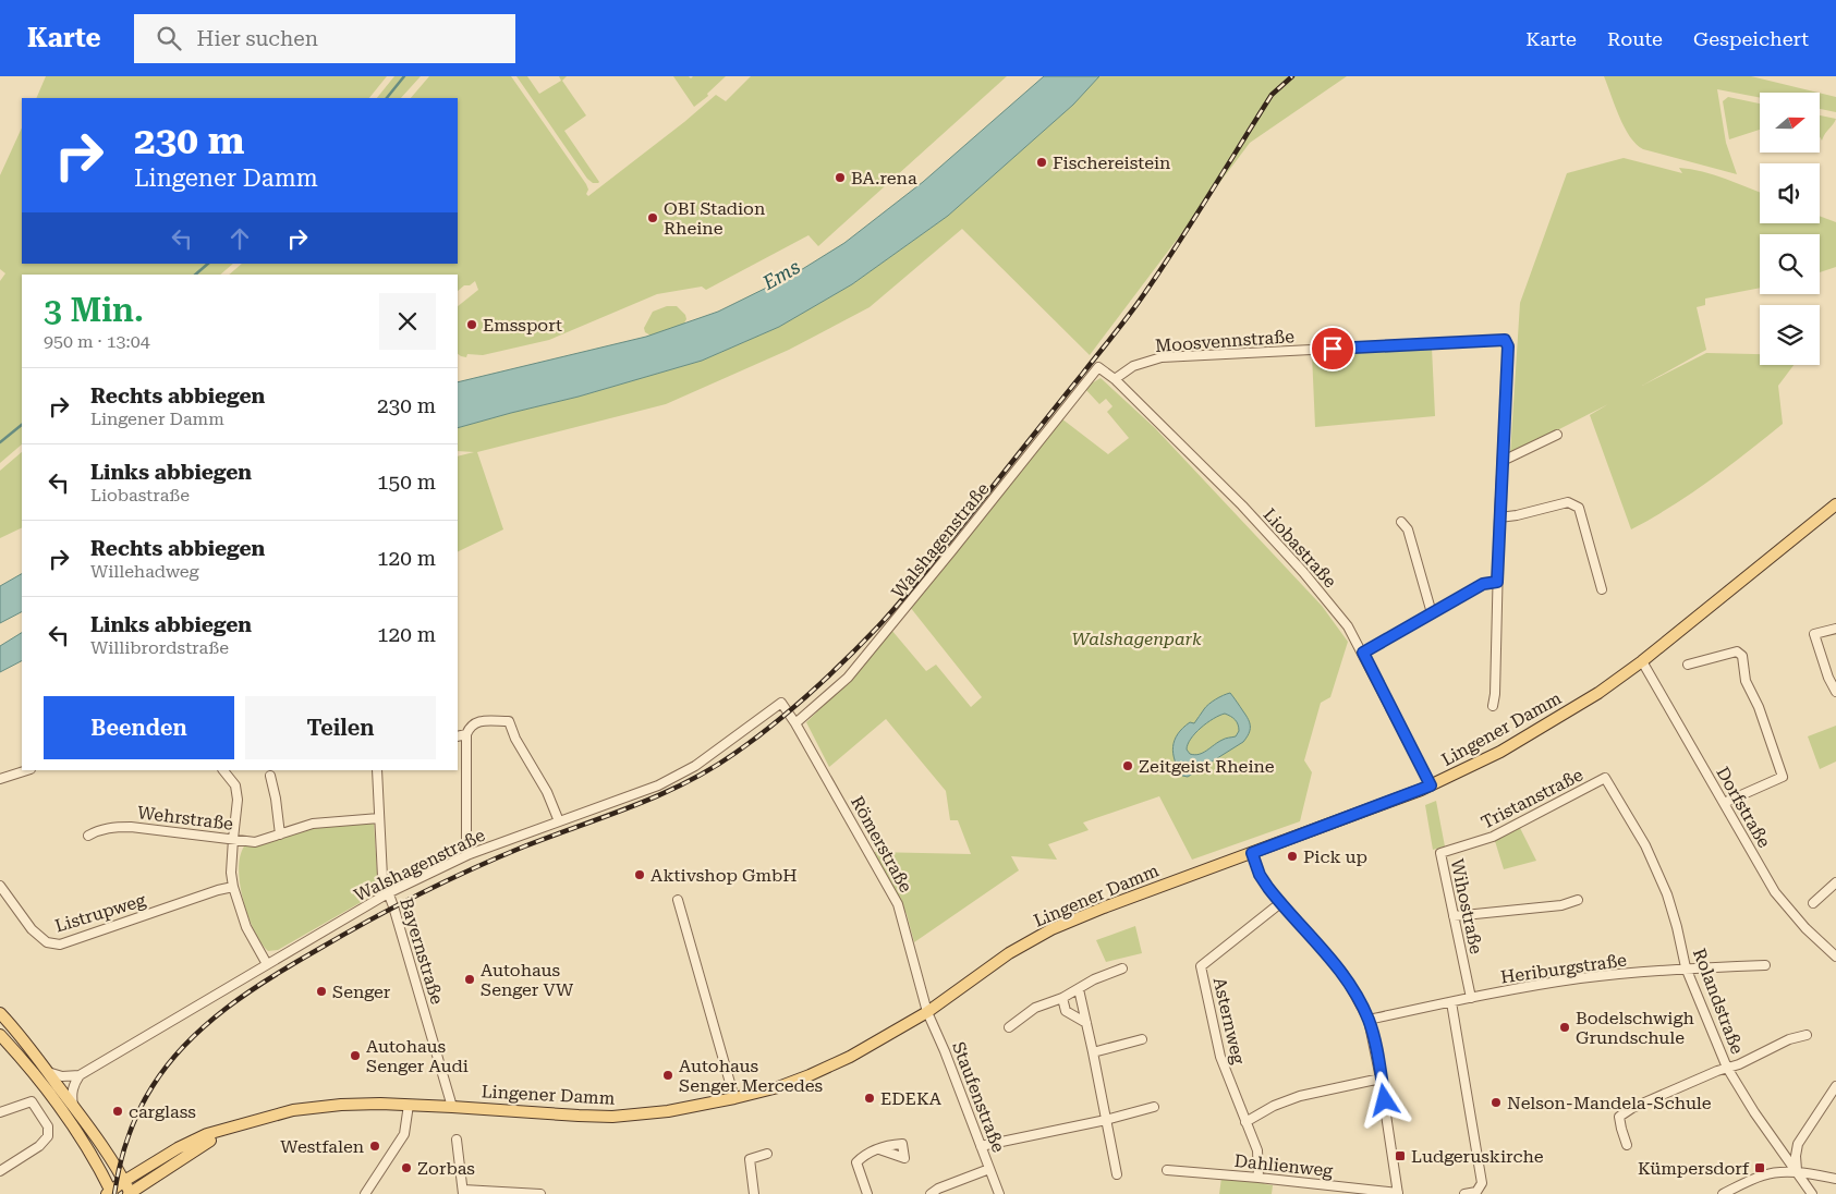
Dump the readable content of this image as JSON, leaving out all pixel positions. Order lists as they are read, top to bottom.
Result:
{
  "streets": {
    "main road": ["Lingener Damm"],
    "street": [
      "Moosvennstraße",
      "Walshagenstraße",
      "Liobastraße",
      "Tristanstraße",
      "Dorfstraße",
      "Wehrstraße",
      "Römerstraße",
      "Wihostraße",
      "Listrupweg",
      "Bayernstraße",
      "Heriburgstraße",
      "Rolandstraße",
      "Asternweg",
      "Staufenstraße",
      "Dahlienweg"
    ]
  },
  "crossings": [
    ["Moosvennstraße", "Liobastraße"],
    ["Walshagenstraße", "Liobastraße"],
    ["Walshagenstraße", "Römerstraße"],
    ["Walshagenstraße", "Bayernstraße"],
    ["Liobastraße", "Lingener Damm"],
    ["Lingener Damm", "Dorfstraße"],
    ["Lingener Damm", "Römerstraße"],
    ["Lingener Damm", "Bayernstraße"],
    ["Lingener Damm", "Staufenstraße"],
    ["Tristanstraße", "Wihostraße"],
    ["Tristanstraße", "Rolandstraße"],
    ["Wehrstraße", "Bayernstraße"],
    ["Römerstraße", "Staufenstraße"],
    ["Wihostraße", "Heriburgstraße"],
    ["Heriburgstraße", "Rolandstraße"],
    ["Asternweg", "Dahlienweg"]
  ],
  "water": ["Ems"],
  "parks": ["Walshagenpark"],
  "places": {
    "other": [
      "Fischereistein",
      "BA.rena",
      "OBI Stadion Rheine",
      "Emssport",
      "Zeitgeist Rheine",
      "Pick up",
      "Aktivshop GmbH",
      "Autohaus Senger VW",
      "Senger",
      "Bodelschwigh Grundschule",
      "Autohaus Senger Audi",
      "Autohaus Senger Mercedes",
      "EDEKA",
      "Nelson-Mandela-Schule",
      "carglass",
      "Westfalen",
      "Zorbas"
    ],
    "transit": ["Ludgeruskirche", "Kümpersdorf"]
  },
  "north": "right",
  "page": {
    "header": "Karte",
    "search": "Hier suchen",
    "nav": ["Karte", "Route", "Gespeichert"],
    "turn": ["230 m", "Lingener Damm"],
    "heading": ["3 Min.", "950 m · 13:04"],
    "list": [
      {
        "name": "Rechts abbiegen",
        "note": "Lingener Damm",
        "value": "230 m"
      },
      {
        "name": "Links abbiegen",
        "note": "Liobastraße",
        "value": "150 m"
      },
      {
        "name": "Rechts abbiegen",
        "note": "Willehadweg",
        "value": "120 m"
      },
      {
        "name": "Links abbiegen",
        "note": "Willibrordstraße",
        "value": "120 m"
      }
    ],
    "buttons": ["Beenden", "Teilen"]
  }
}
